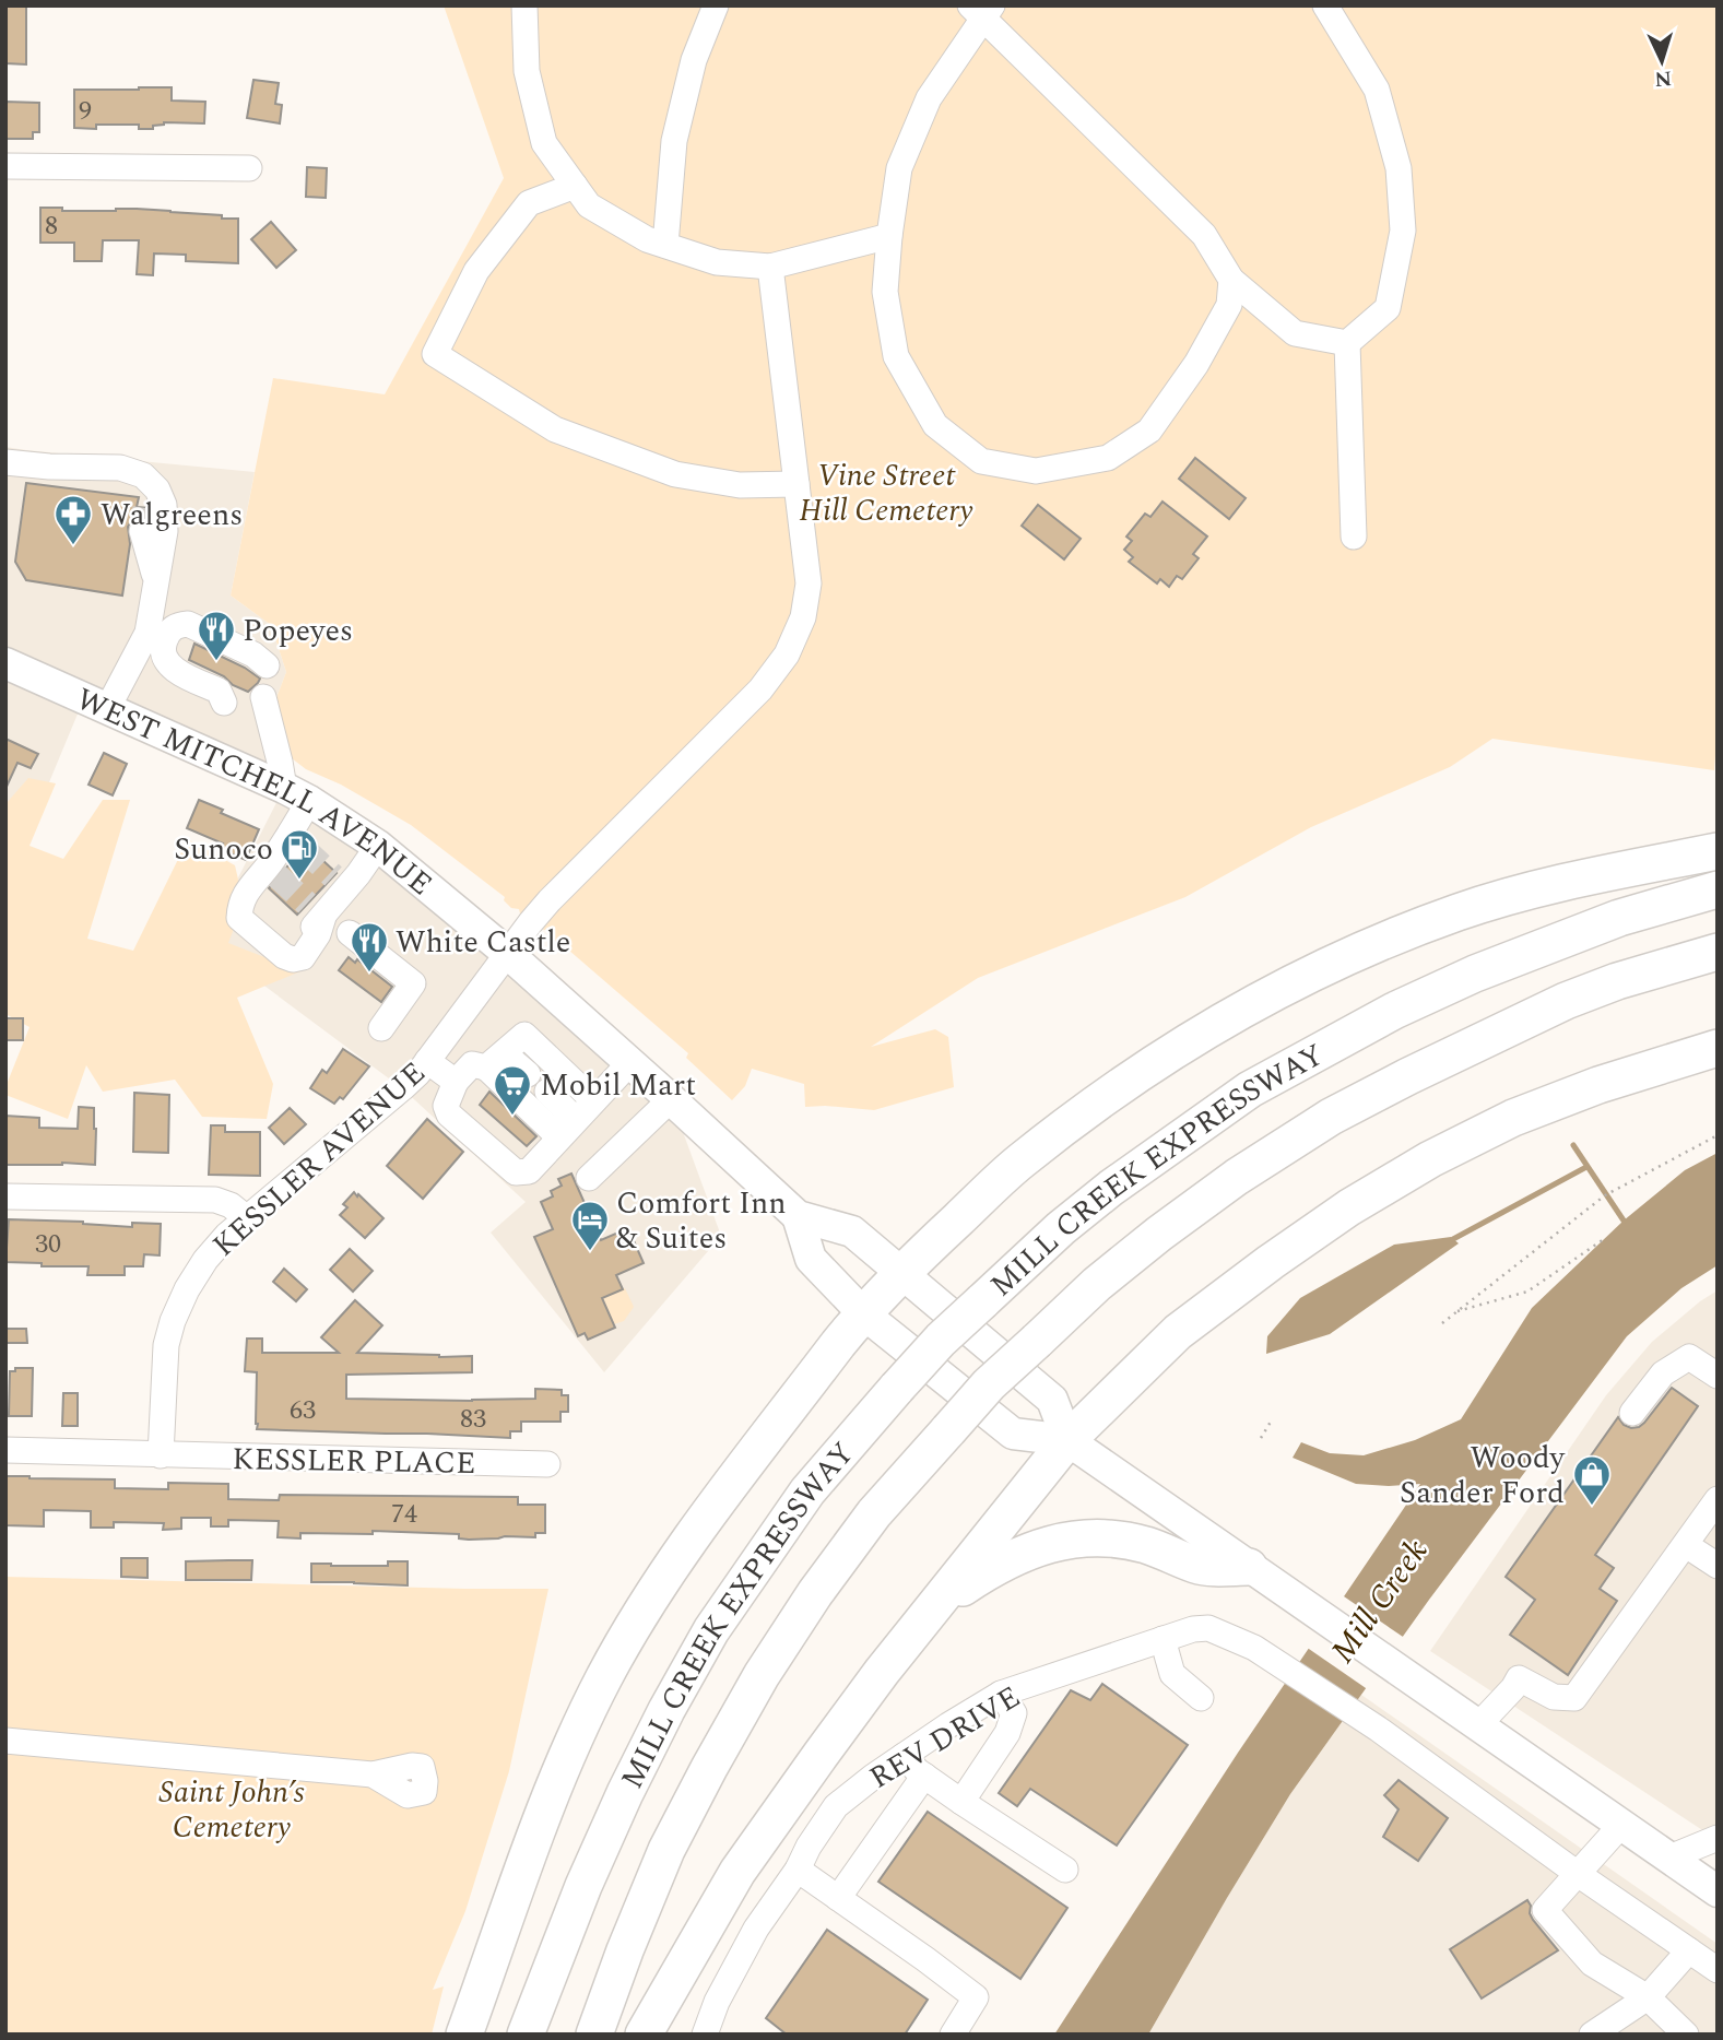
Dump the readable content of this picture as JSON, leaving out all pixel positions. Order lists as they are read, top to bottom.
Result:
{
  "streets": {
    "highway": ["MILL CREEK EXPRESSWAY"],
    "main road": ["WEST MITCHELL AVENUE"],
    "street": ["KESSLER AVENUE", "KESSLER PLACE", "REV DRIVE"]
  },
  "crossings": [
    ["WEST MITCHELL AVENUE", "KESSLER AVENUE"],
    ["KESSLER AVENUE", "KESSLER PLACE"]
  ],
  "water": ["Mill Creek"],
  "parks": ["Vine Street Hill Cemetery", "Saint John’s Cemetery"],
  "places": {
    "pharmacy": ["Walgreens"],
    "restaurant": ["Popeyes", "White Castle"],
    "fuel station": ["Sunoco"],
    "supermarket": ["Mobil Mart"],
    "hotel": ["Comfort Inn & Suites"],
    "shop": ["Woody Sander Ford"]
  },
  "house_numbers": [
    "9",
    "8",
    "30",
    "63",
    "83",
    "74"
  ],
  "north": "bottom"
}
